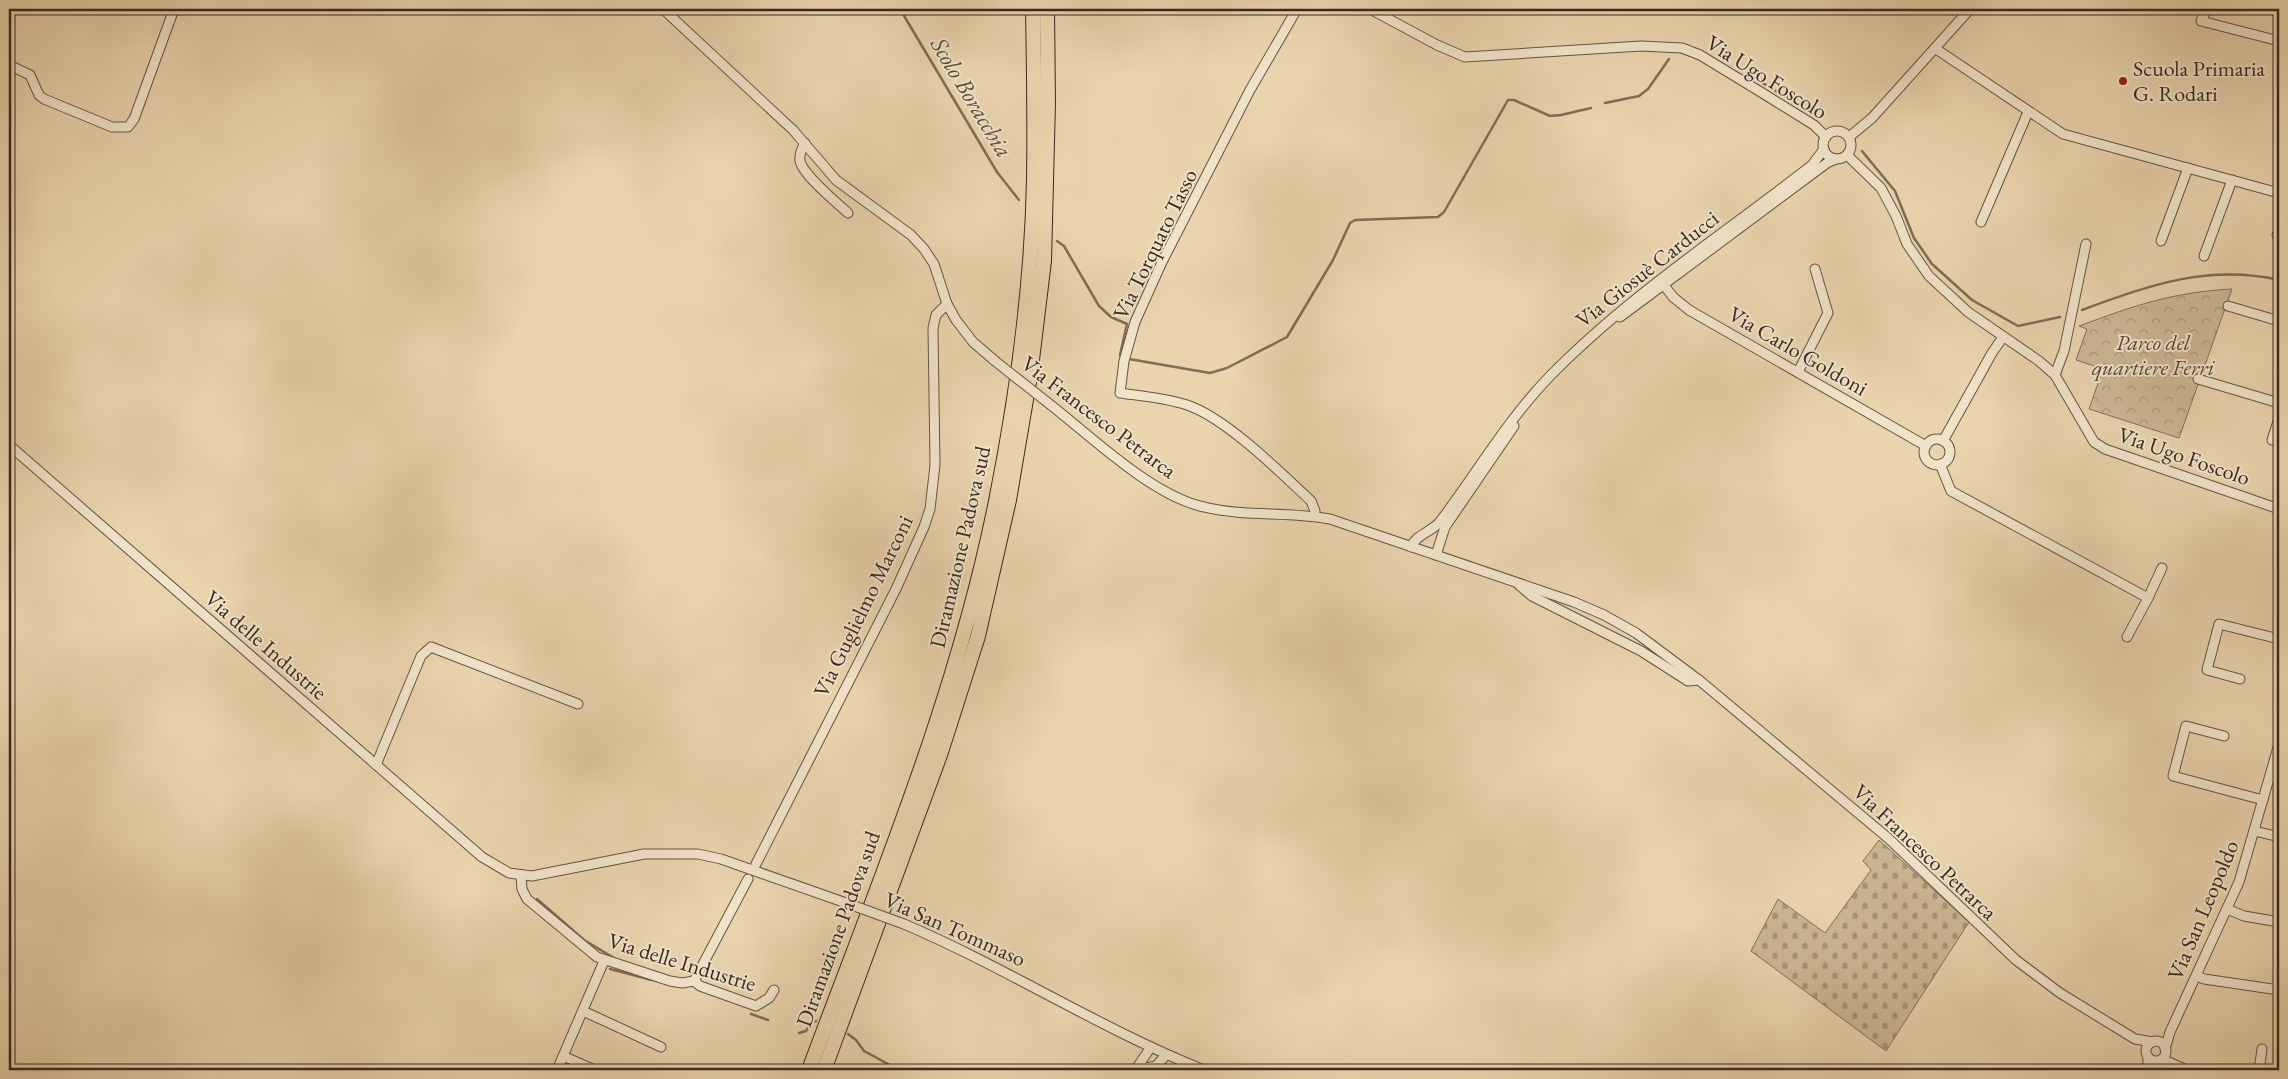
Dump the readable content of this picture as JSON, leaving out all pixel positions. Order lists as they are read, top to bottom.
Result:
{
  "streets": {
    "highway": ["Diramazione Padova sud"],
    "street": [
      "Via Ugo Foscolo",
      "Via Torquato Tasso",
      "Via Giosuè Carducci",
      "Via Carlo Goldoni",
      "Via Francesco Petrarca",
      "Via Guglielmo Marconi",
      "Via delle Industrie",
      "Via San Leopoldo",
      "Via San Tommaso"
    ]
  },
  "crossings": [
    ["Via Ugo Foscolo", "Via Giosuè Carducci"],
    ["Via Torquato Tasso", "Via Francesco Petrarca"],
    ["Via Giosuè Carducci", "Via Carlo Goldoni"],
    ["Via Giosuè Carducci", "Via Francesco Petrarca"],
    ["Via Francesco Petrarca", "Via Guglielmo Marconi"],
    ["Via Francesco Petrarca", "Via San Leopoldo"],
    ["Via delle Industrie", "Via San Tommaso"]
  ],
  "water": ["Scolo Boracchia"],
  "parks": ["Parco del quartiere Ferri"],
  "places": ["Scuola Primaria G. Rodari"]
}
